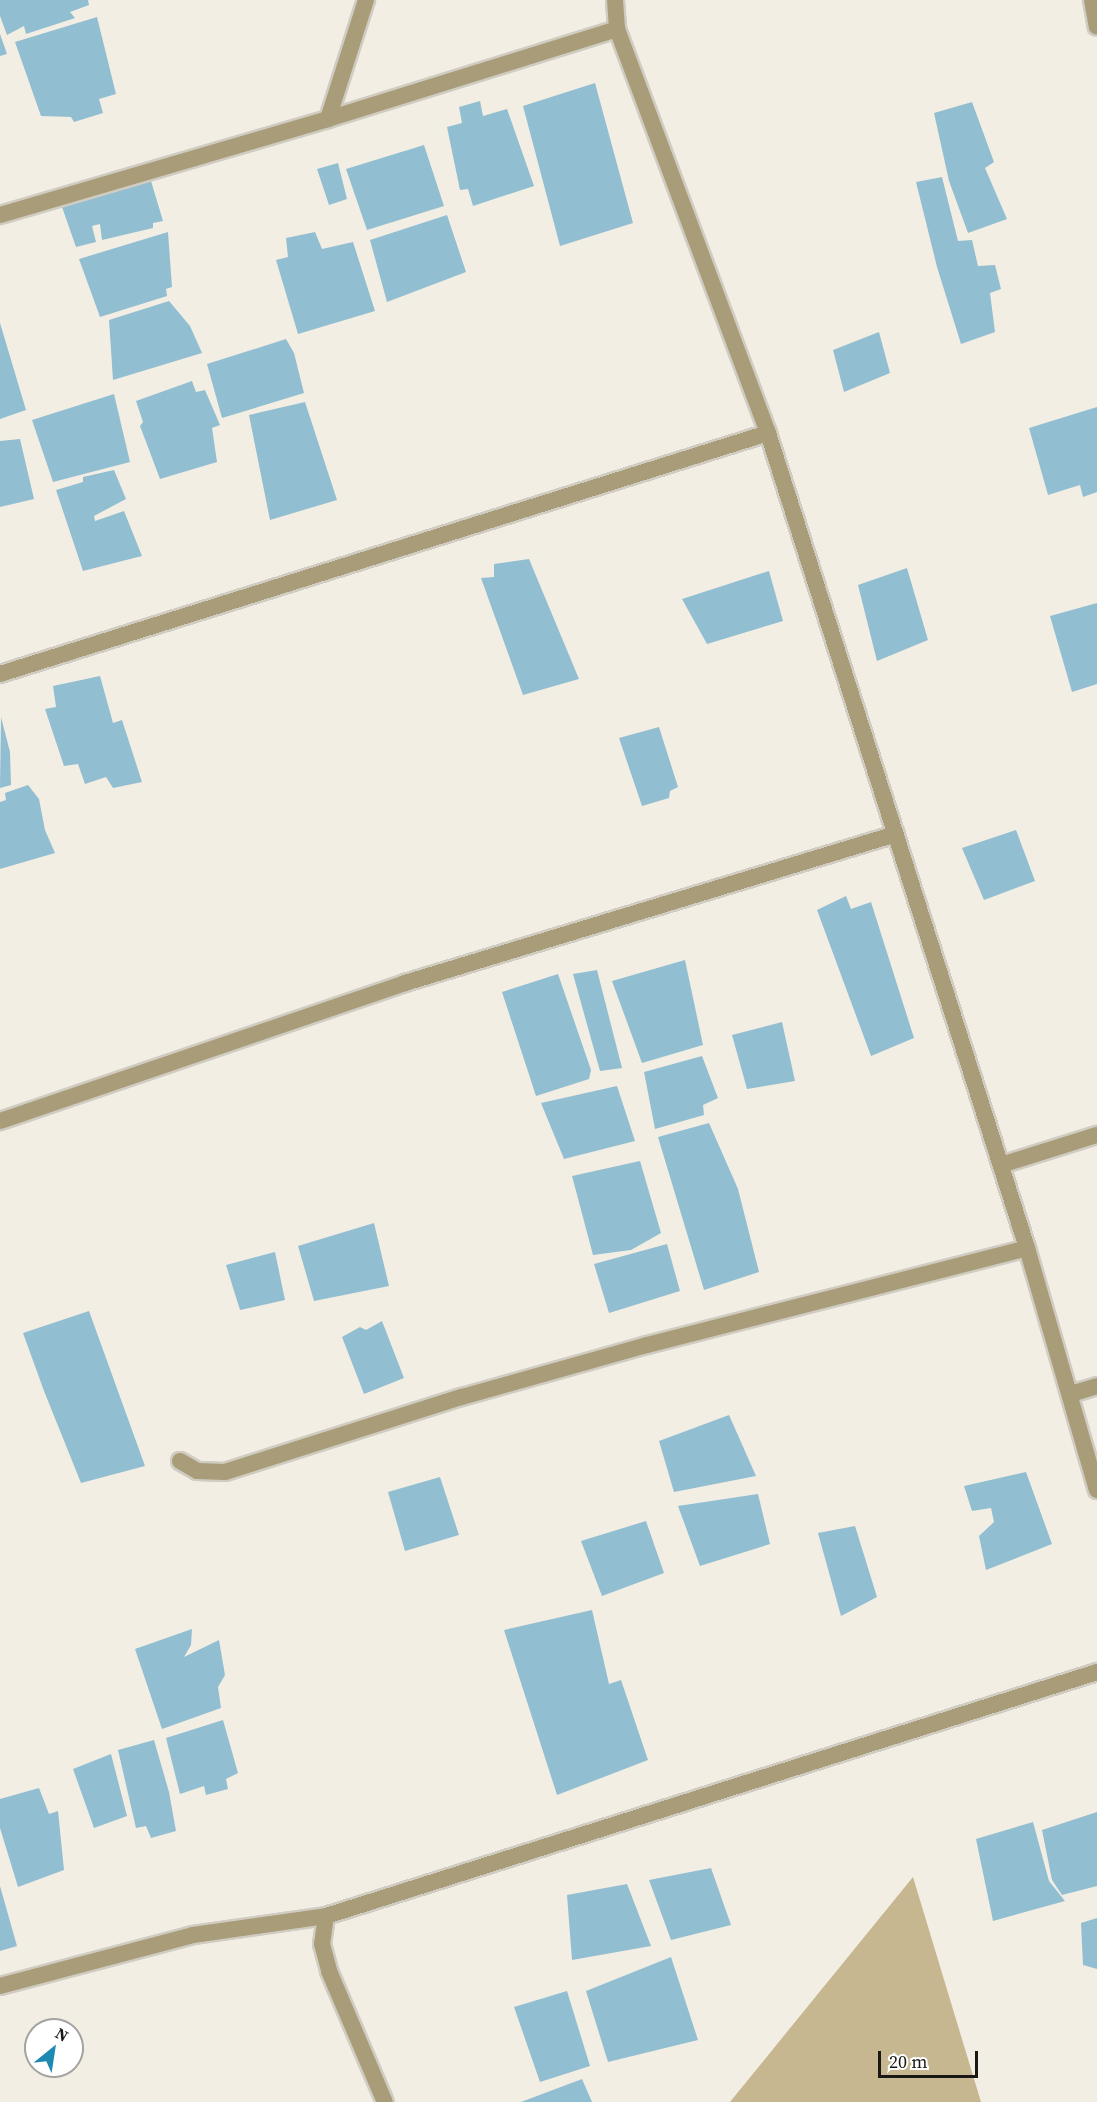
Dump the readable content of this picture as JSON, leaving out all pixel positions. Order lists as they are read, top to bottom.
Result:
{
  "scale_bar": "20 m",
  "north": "top right"
}
